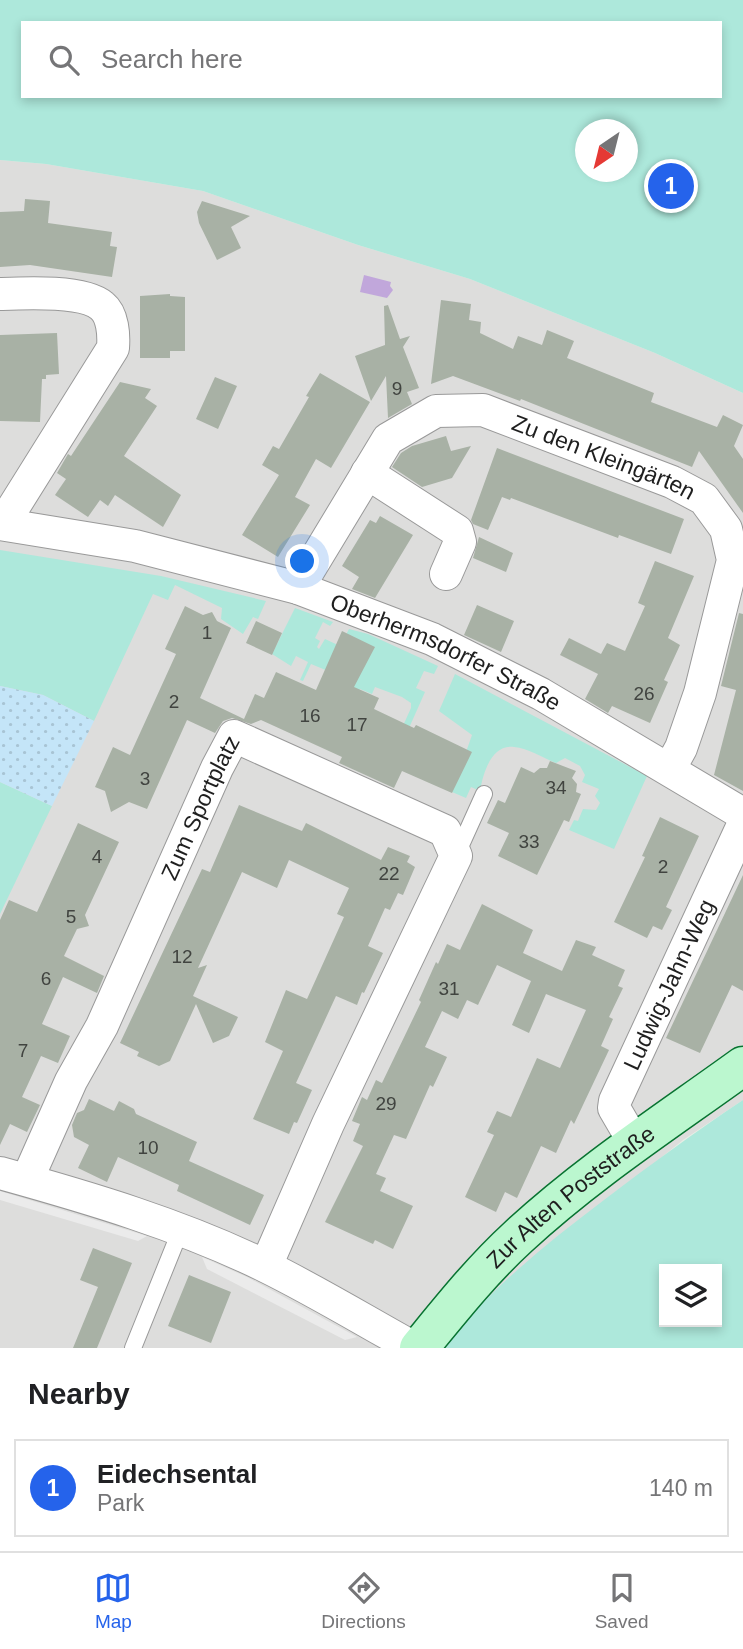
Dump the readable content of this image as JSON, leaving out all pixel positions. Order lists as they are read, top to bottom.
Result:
{
  "streets": {
    "street": [
      "Zu den Kleingärten",
      "Oberhermsdorfer Straße",
      "Zum Sportplatz",
      "Ludwig-Jahn-Weg",
      "Zur Alten Poststraße"
    ]
  },
  "crossings": [
    ["Zu den Kleingärten", "Oberhermsdorfer Straße"],
    ["Zum Sportplatz", "Zur Alten Poststraße"],
    ["Ludwig-Jahn-Weg", "Zur Alten Poststraße"]
  ],
  "house_numbers": [
    "9",
    "1",
    "26",
    "2",
    "16",
    "17",
    "3",
    "34",
    "33",
    "4",
    "2",
    "22",
    "5",
    "12",
    "6",
    "31",
    "7",
    "29",
    "10"
  ],
  "north": "bottom left",
  "page": {
    "search": "Search here",
    "pins": "1",
    "heading": "Nearby",
    "list": [
      {
        "mark": "1",
        "name": "Eidechsental",
        "note": "Park",
        "value": "140 m"
      }
    ],
    "nav": ["Map", "Directions", "Saved"]
  }
}
